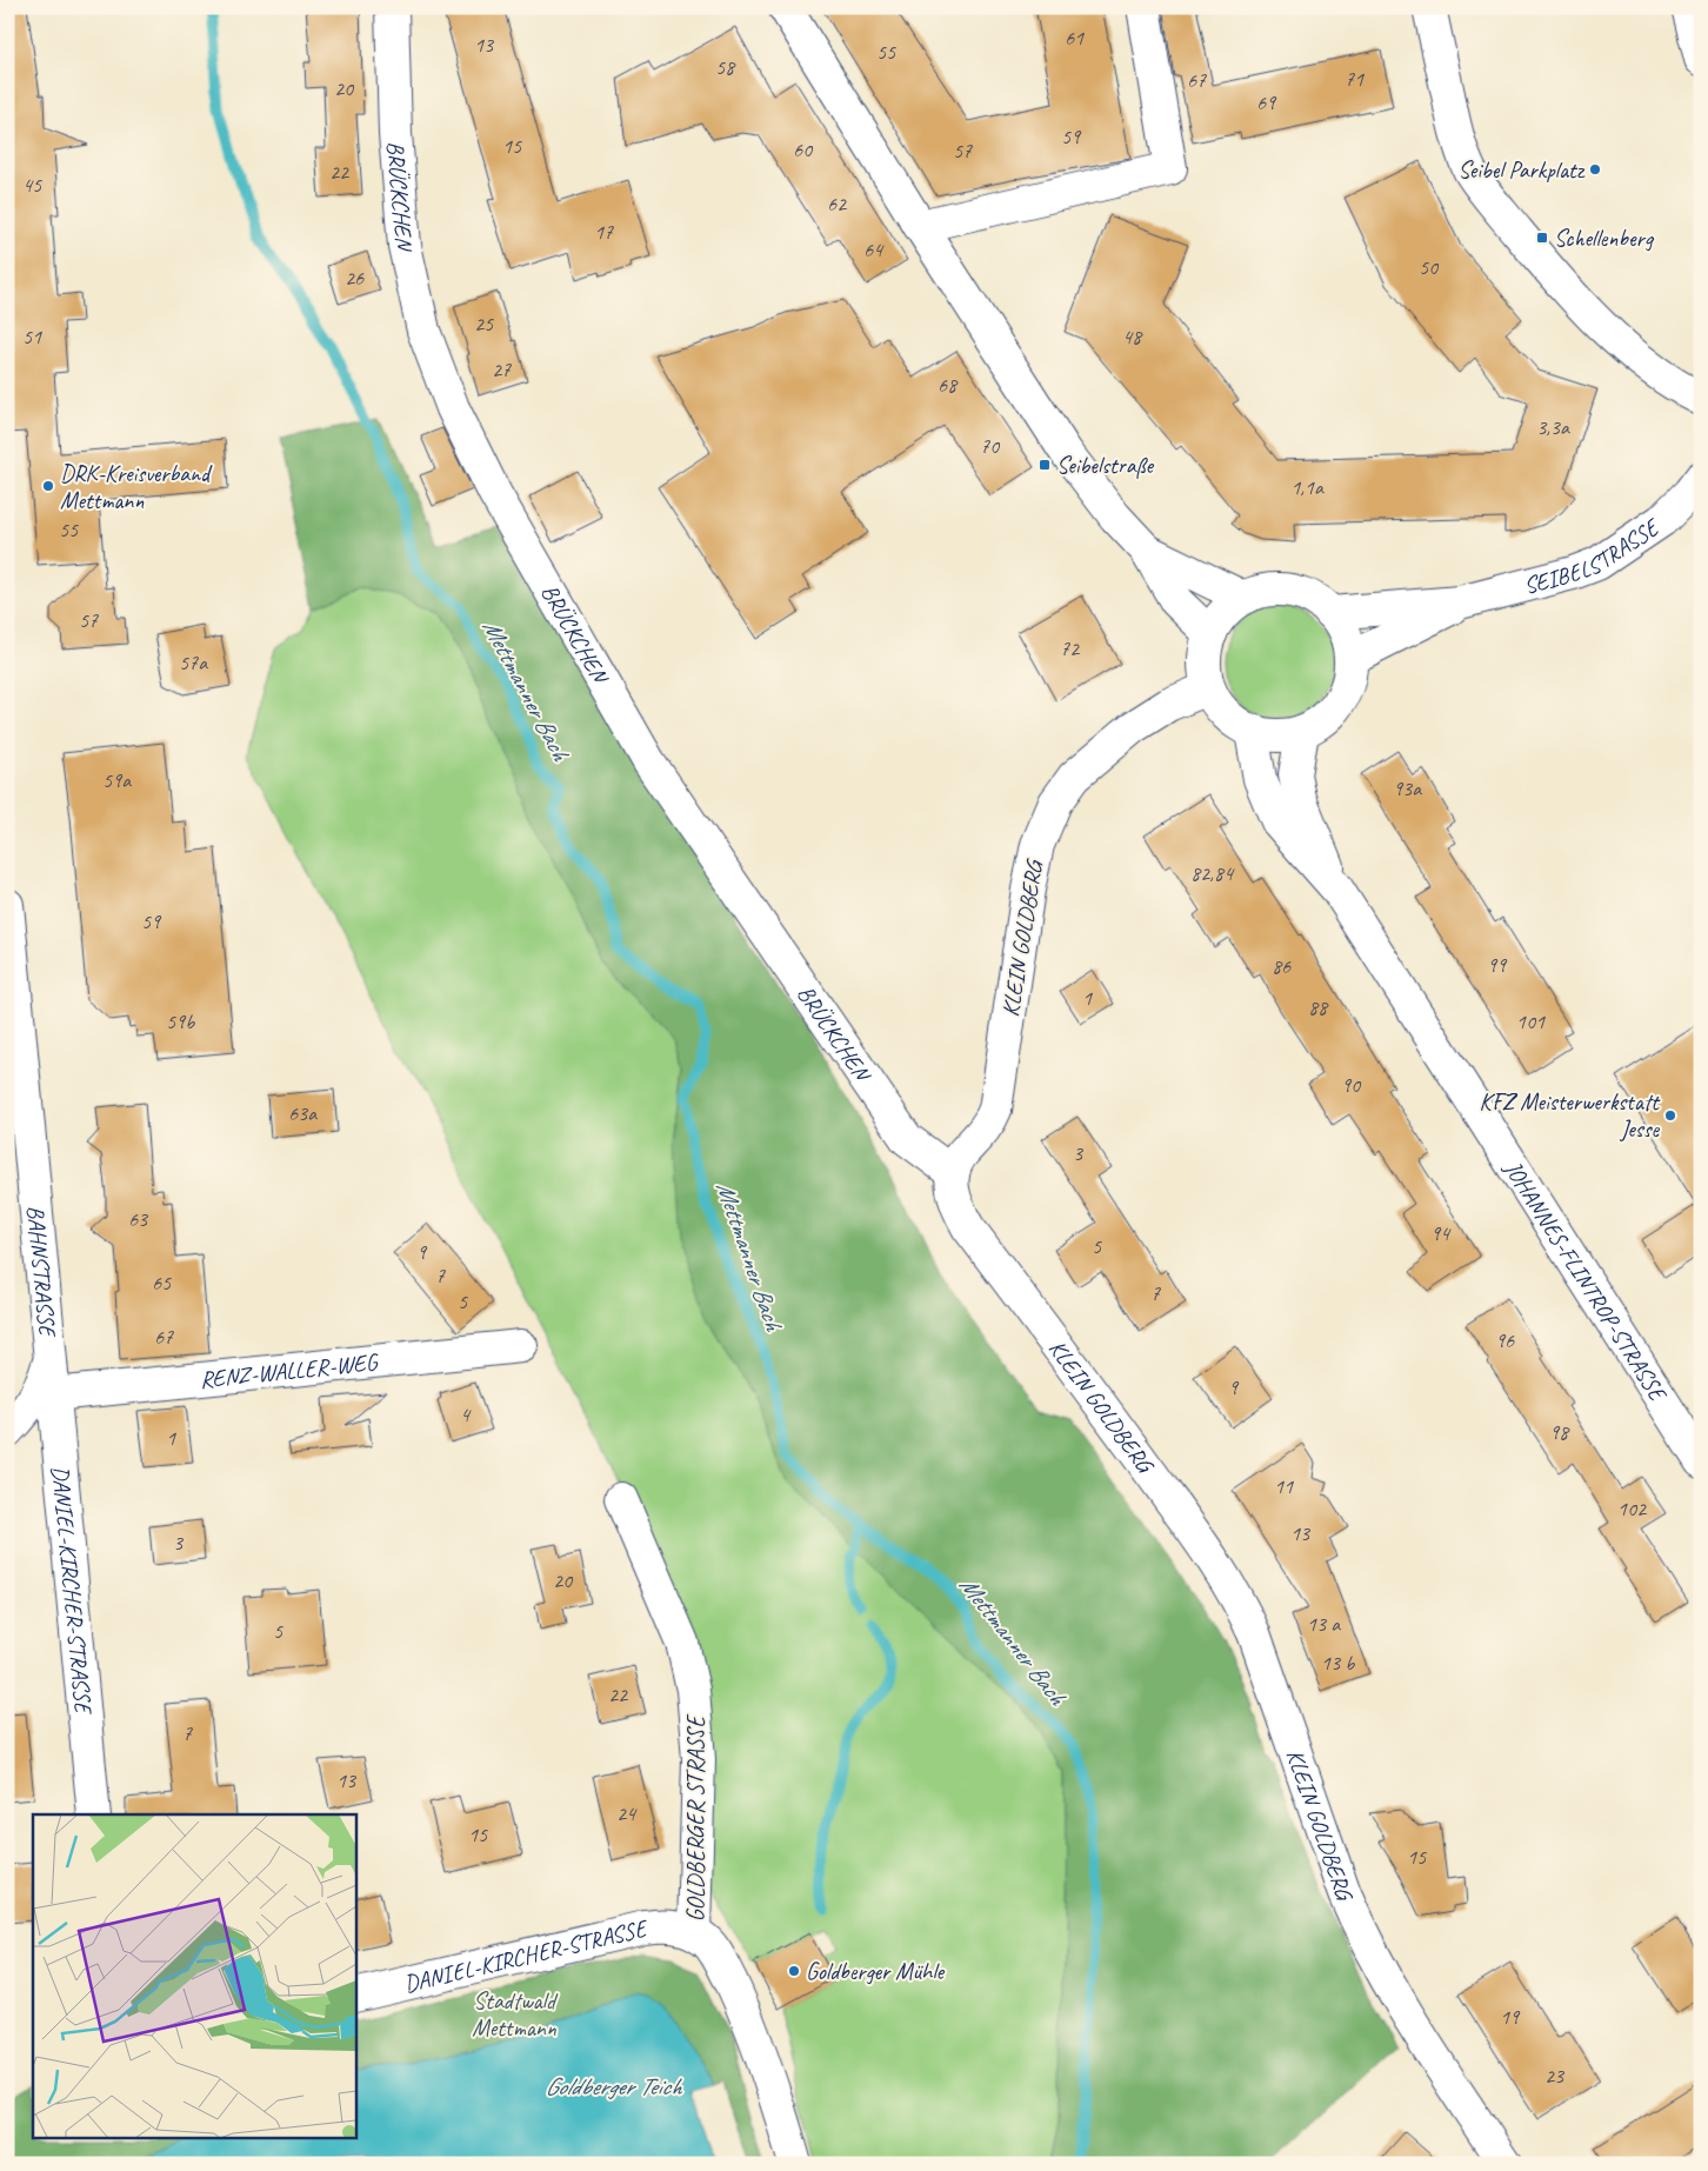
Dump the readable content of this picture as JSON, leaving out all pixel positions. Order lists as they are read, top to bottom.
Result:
{
  "streets": {
    "street": [
      "BRÜCKCHEN",
      "SEIBELSTRASSE",
      "KLEIN GOLDBERG",
      "BAHNSTRASSE",
      "JOHANNES-FLINTROP-STRASSE",
      "RENZ-WALLER-WEG",
      "DANIEL-KIRCHER-STRASSE",
      "GOLDBERGER STRASSE"
    ]
  },
  "crossings": [
    ["BRÜCKCHEN", "KLEIN GOLDBERG"],
    ["SEIBELSTRASSE", "KLEIN GOLDBERG"],
    ["SEIBELSTRASSE", "JOHANNES-FLINTROP-STRASSE"],
    ["KLEIN GOLDBERG", "JOHANNES-FLINTROP-STRASSE"],
    ["BAHNSTRASSE", "DANIEL-KIRCHER-STRASSE"],
    ["RENZ-WALLER-WEG", "DANIEL-KIRCHER-STRASSE"],
    ["DANIEL-KIRCHER-STRASSE", "GOLDBERGER STRASSE"]
  ],
  "water": ["Mettmanner Bach", "Goldberger Teich"],
  "parks": ["Stadtwald Mettmann"],
  "places": {
    "other": [
      "Seibel Parkplatz",
      "DRK-Kreisverband Mettmann",
      "KFZ Meisterwerkstatt Jesse",
      "Goldberger Mühle"
    ],
    "transit": ["Schellenberg", "Seibelstraße"]
  },
  "house_numbers": [
    "61",
    "13",
    "55",
    "58",
    "71",
    "67",
    "20",
    "69",
    "59",
    "15",
    "60",
    "57",
    "22",
    "45",
    "62",
    "17",
    "64",
    "50",
    "26",
    "25",
    "51",
    "48",
    "27",
    "68",
    "3,3a",
    "70",
    "1,1a",
    "55",
    "57",
    "72",
    "57a",
    "59a",
    "93a",
    "82,84",
    "59",
    "99",
    "86",
    "1",
    "88",
    "59b",
    "101",
    "90",
    "63a",
    "3",
    "63",
    "94",
    "5",
    "9",
    "7",
    "65",
    "7",
    "5",
    "67",
    "96",
    "9",
    "4",
    "98",
    "1",
    "11",
    "102",
    "13",
    "3",
    "20",
    "13 a",
    "5",
    "13 b",
    "22",
    "7",
    "13",
    "24",
    "15",
    "15",
    "19",
    "23"
  ]
}
